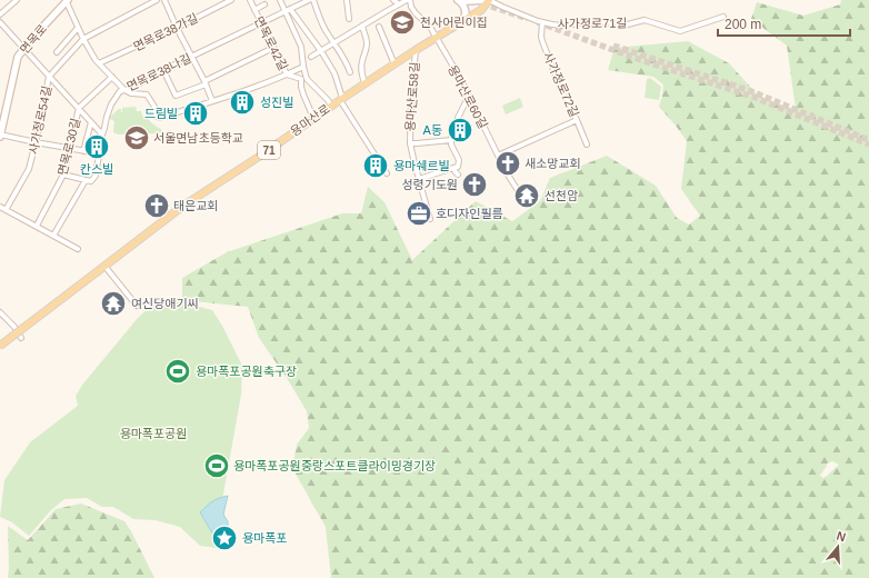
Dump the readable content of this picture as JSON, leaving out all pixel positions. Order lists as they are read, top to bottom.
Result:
{
  "streets": {
    "main road": ["용마산로", "71"],
    "street": [
      "사가정로71길",
      "면목로38가길",
      "면목로",
      "면목로42길",
      "면목로38나길",
      "사가정로72길",
      "용마산로58길",
      "용마산로60길",
      "사가정로54길",
      "면목로30길"
    ]
  },
  "crossings": [
    ["사가정로71길", "사가정로72길"],
    ["사가정로71길", "용마산로"],
    ["면목로42길", "면목로38나길"],
    ["면목로42길", "용마산로"],
    ["용마산로58길", "용마산로"],
    ["용마산로60길", "용마산로"]
  ],
  "parks": ["용마폭포공원"],
  "places": {
    "school or university": ["천사어린이집", "서울면남초등학교"],
    "building": [
      "성진빌",
      "드림빌",
      "A동",
      "칸스빌",
      "용마쉐르빌"
    ],
    "church": ["새소망교회", "성령기도원", "태은교회"],
    "temple": ["선천암", "여신당애기씨"],
    "office": ["호디자인필름"],
    "sports": ["용마폭포공원축구장", "용마폭포공원중랑스포트클라이밍경기장"],
    "place": ["용마폭포"]
  },
  "scale_bar": "200 m",
  "north": "top"
}
